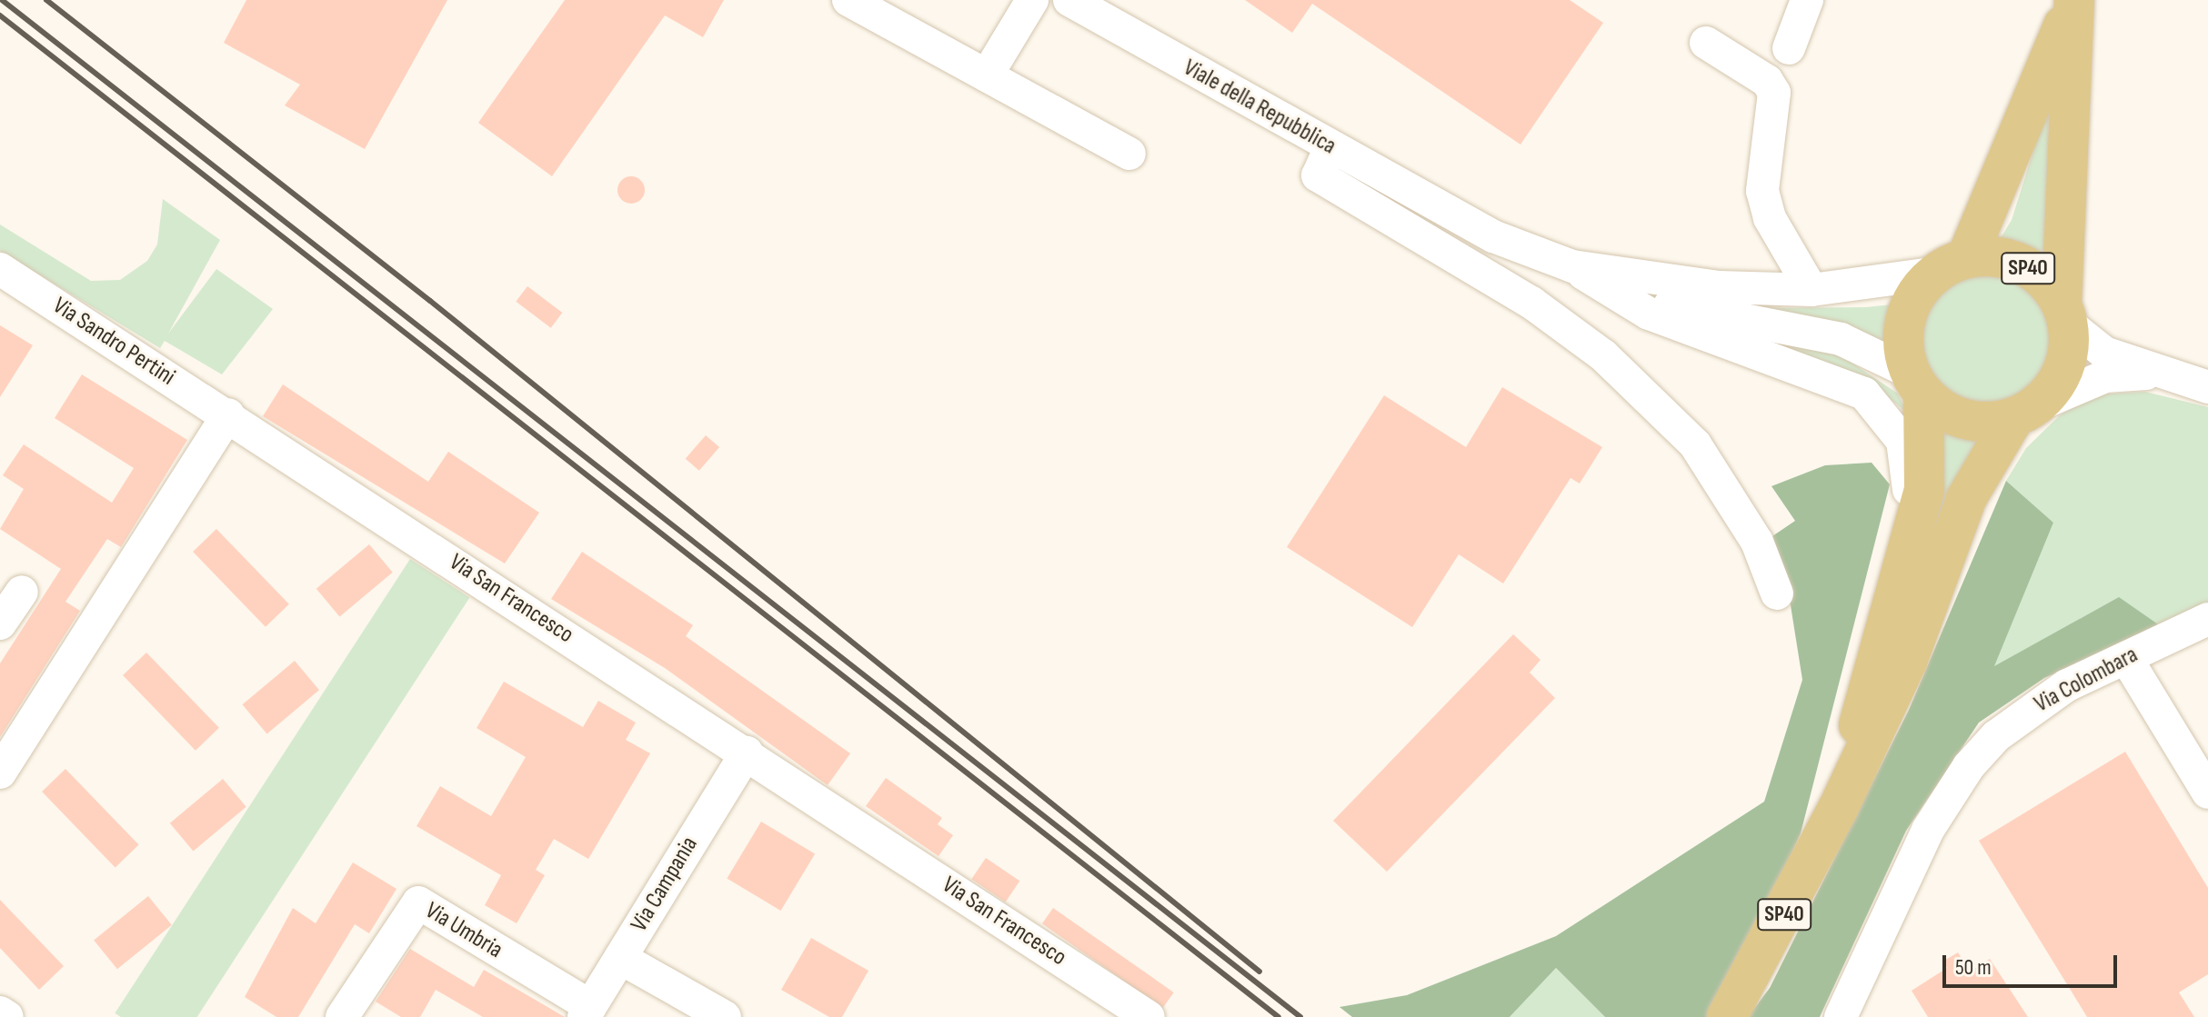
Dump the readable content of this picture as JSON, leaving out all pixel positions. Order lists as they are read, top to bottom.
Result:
{
  "streets": {
    "main road": ["SP40"],
    "street": [
      "Viale della Repubblica",
      "Via Sandro Pertini",
      "Via San Francesco",
      "Via Colombara",
      "Via Campania",
      "Via Umbria"
    ]
  },
  "crossings": [
    ["Via Sandro Pertini", "Via San Francesco"],
    ["Via San Francesco", "Via Campania"],
    ["Via Campania", "Via Umbria"]
  ],
  "scale_bar": "50 m"
}
